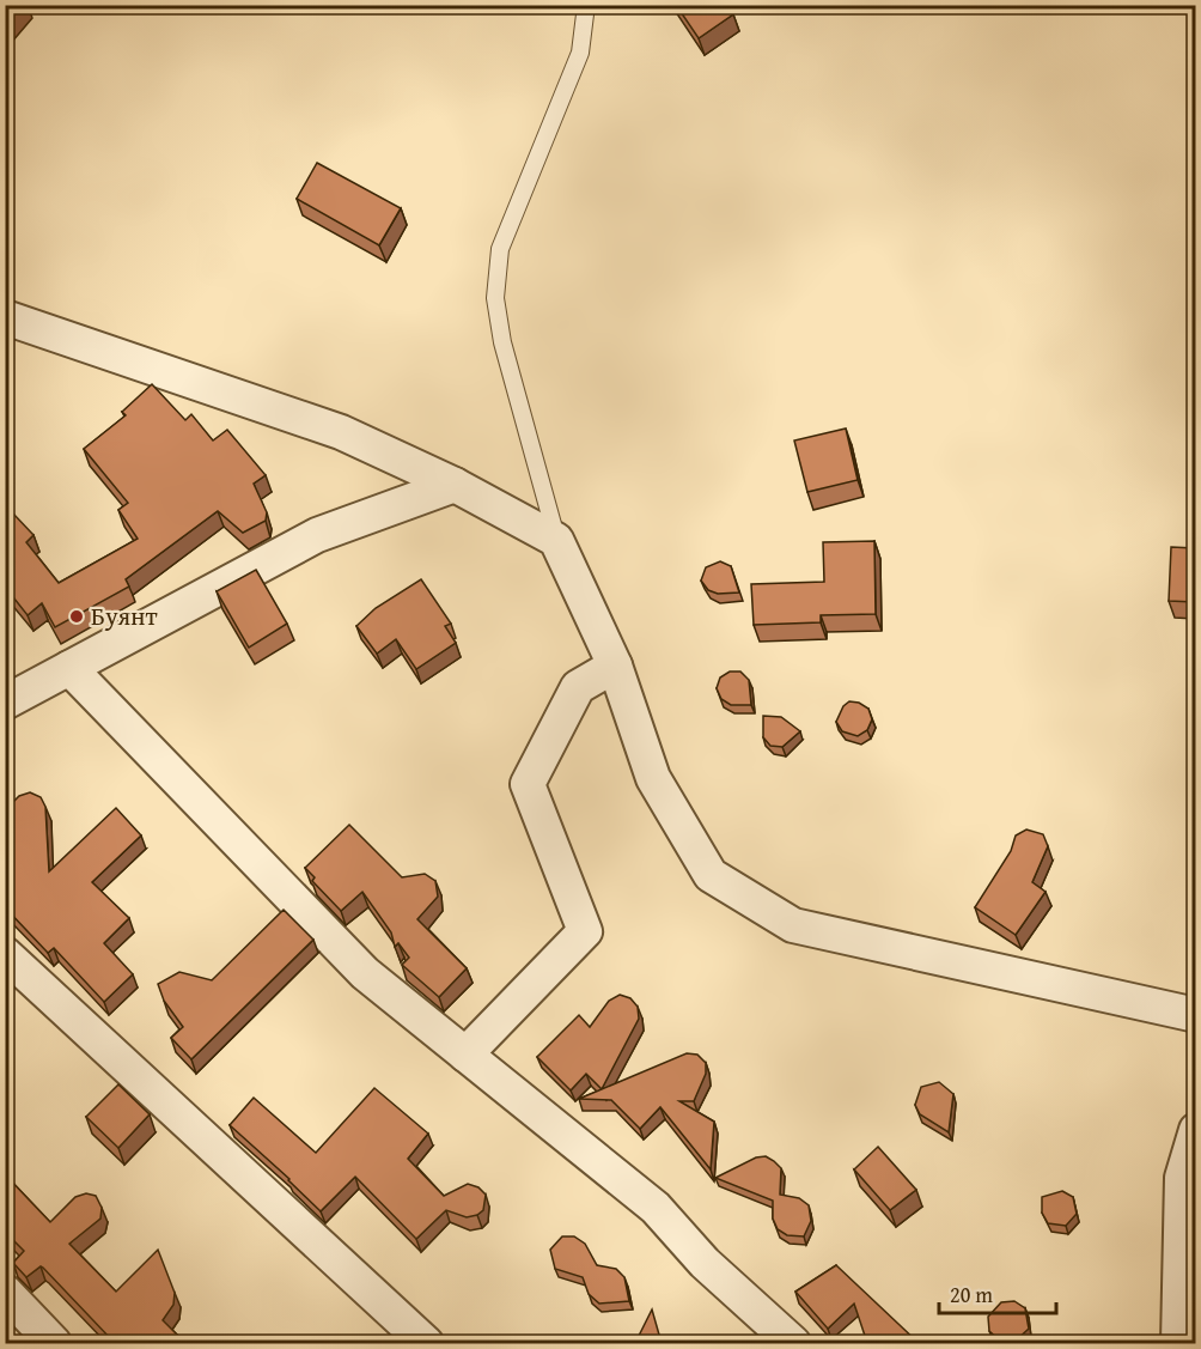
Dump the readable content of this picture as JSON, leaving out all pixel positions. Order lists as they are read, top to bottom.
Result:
{
  "places": ["Буянт"],
  "scale_bar": "20 m"
}
